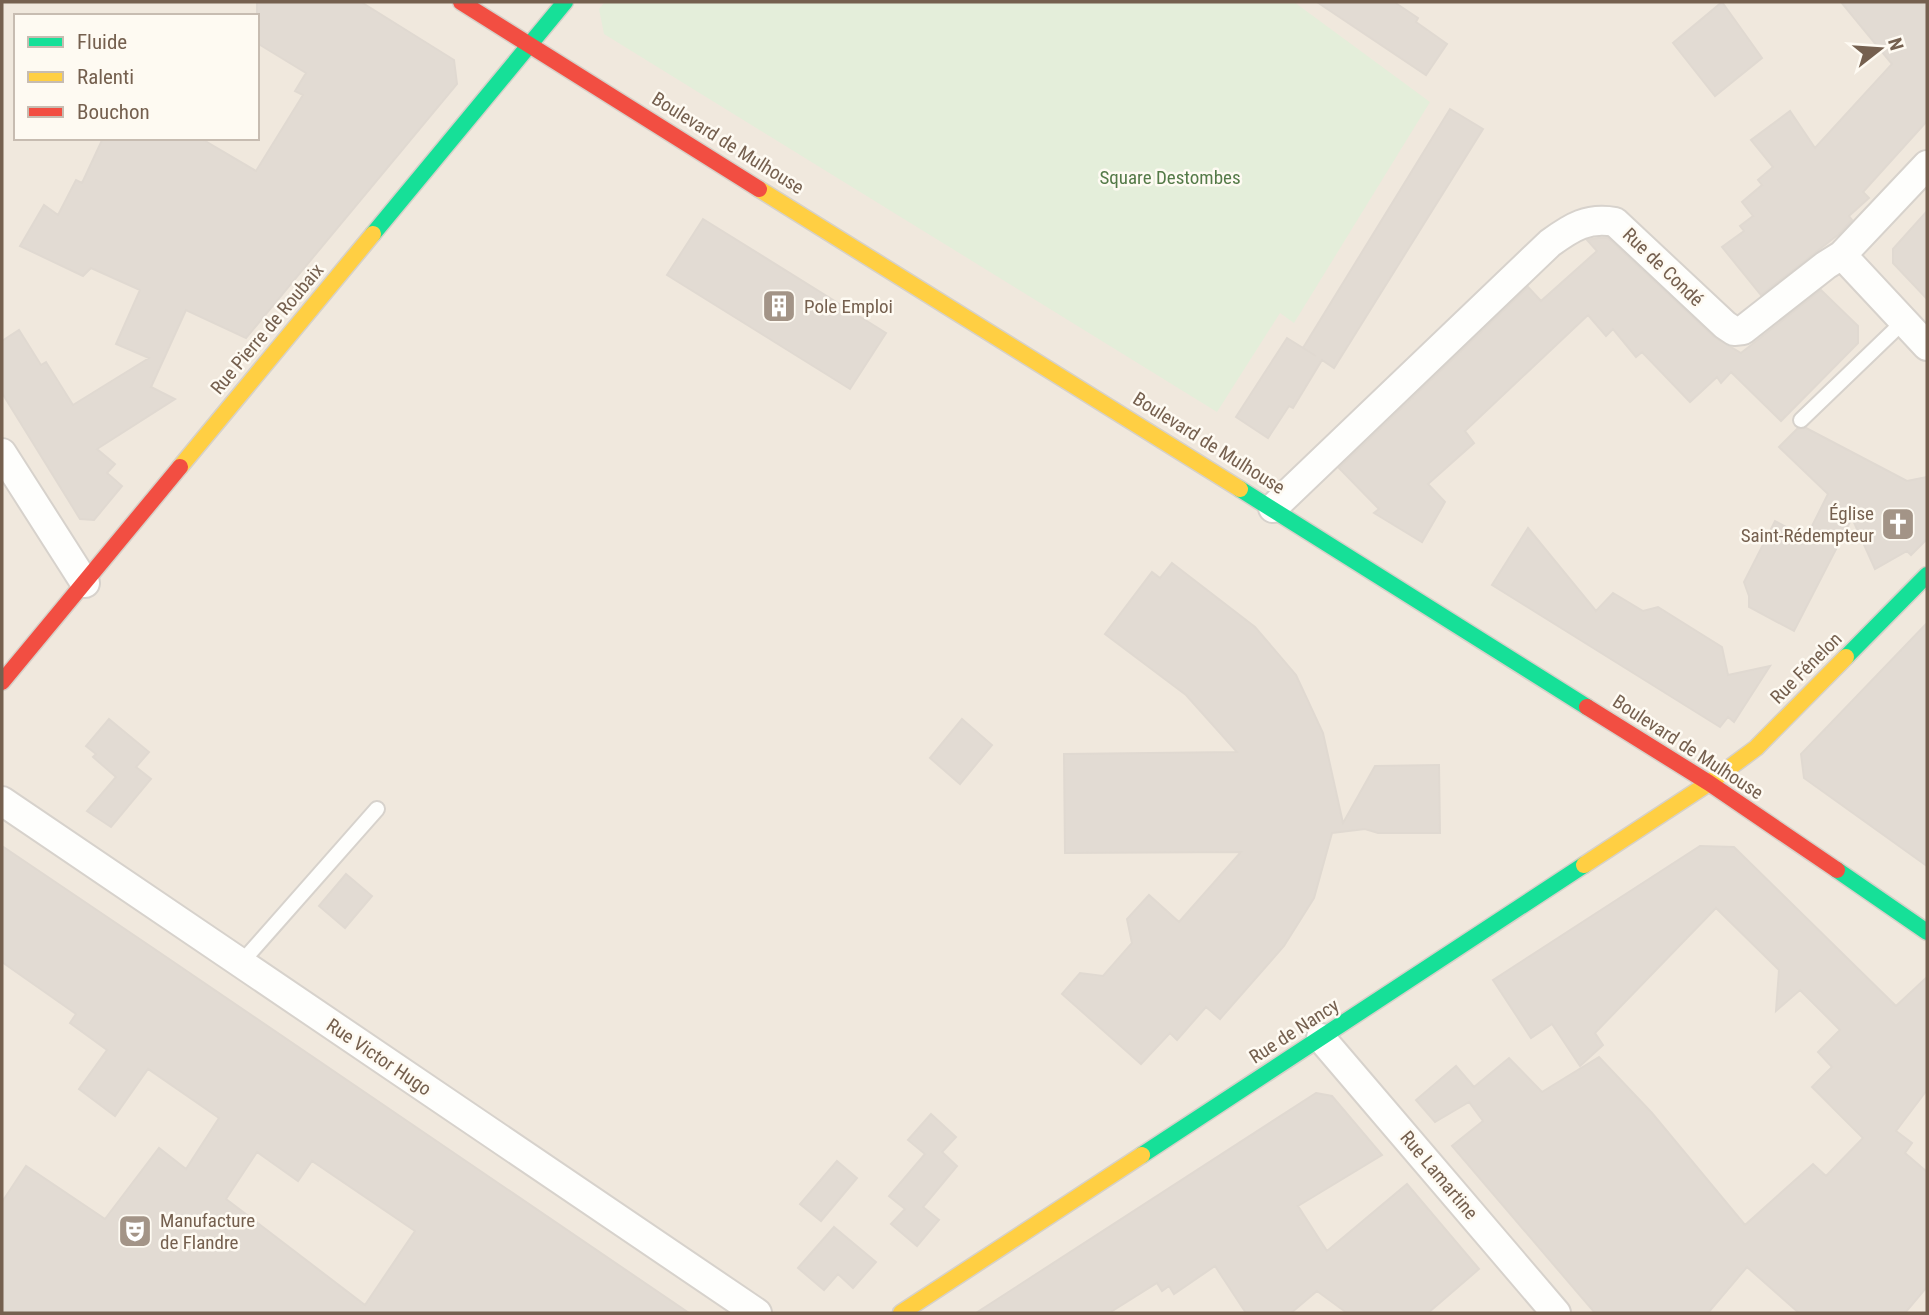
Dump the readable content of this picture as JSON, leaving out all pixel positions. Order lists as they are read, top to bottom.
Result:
{
  "streets": {
    "street": [
      "Boulevard de Mulhouse",
      "Rue de Condé",
      "Rue Pierre de Roubaix",
      "Rue Fénelon",
      "Rue de Nancy",
      "Rue Victor Hugo",
      "Rue Lamartine"
    ]
  },
  "crossings": [
    ["Boulevard de Mulhouse", "Rue de Condé"],
    ["Boulevard de Mulhouse", "Rue Pierre de Roubaix"],
    ["Boulevard de Mulhouse", "Rue Fénelon"],
    ["Boulevard de Mulhouse", "Rue de Nancy"],
    ["Rue Fénelon", "Rue de Nancy"],
    ["Rue de Nancy", "Rue Lamartine"]
  ],
  "parks": ["Square Destombes"],
  "places": {
    "building": ["Pole Emploi"],
    "church": ["Église Saint-Rédempteur"],
    "theatre": ["Manufacture de Flandre"]
  },
  "legend": ["Fluide", "Ralenti", "Bouchon"],
  "north": "right"
}
